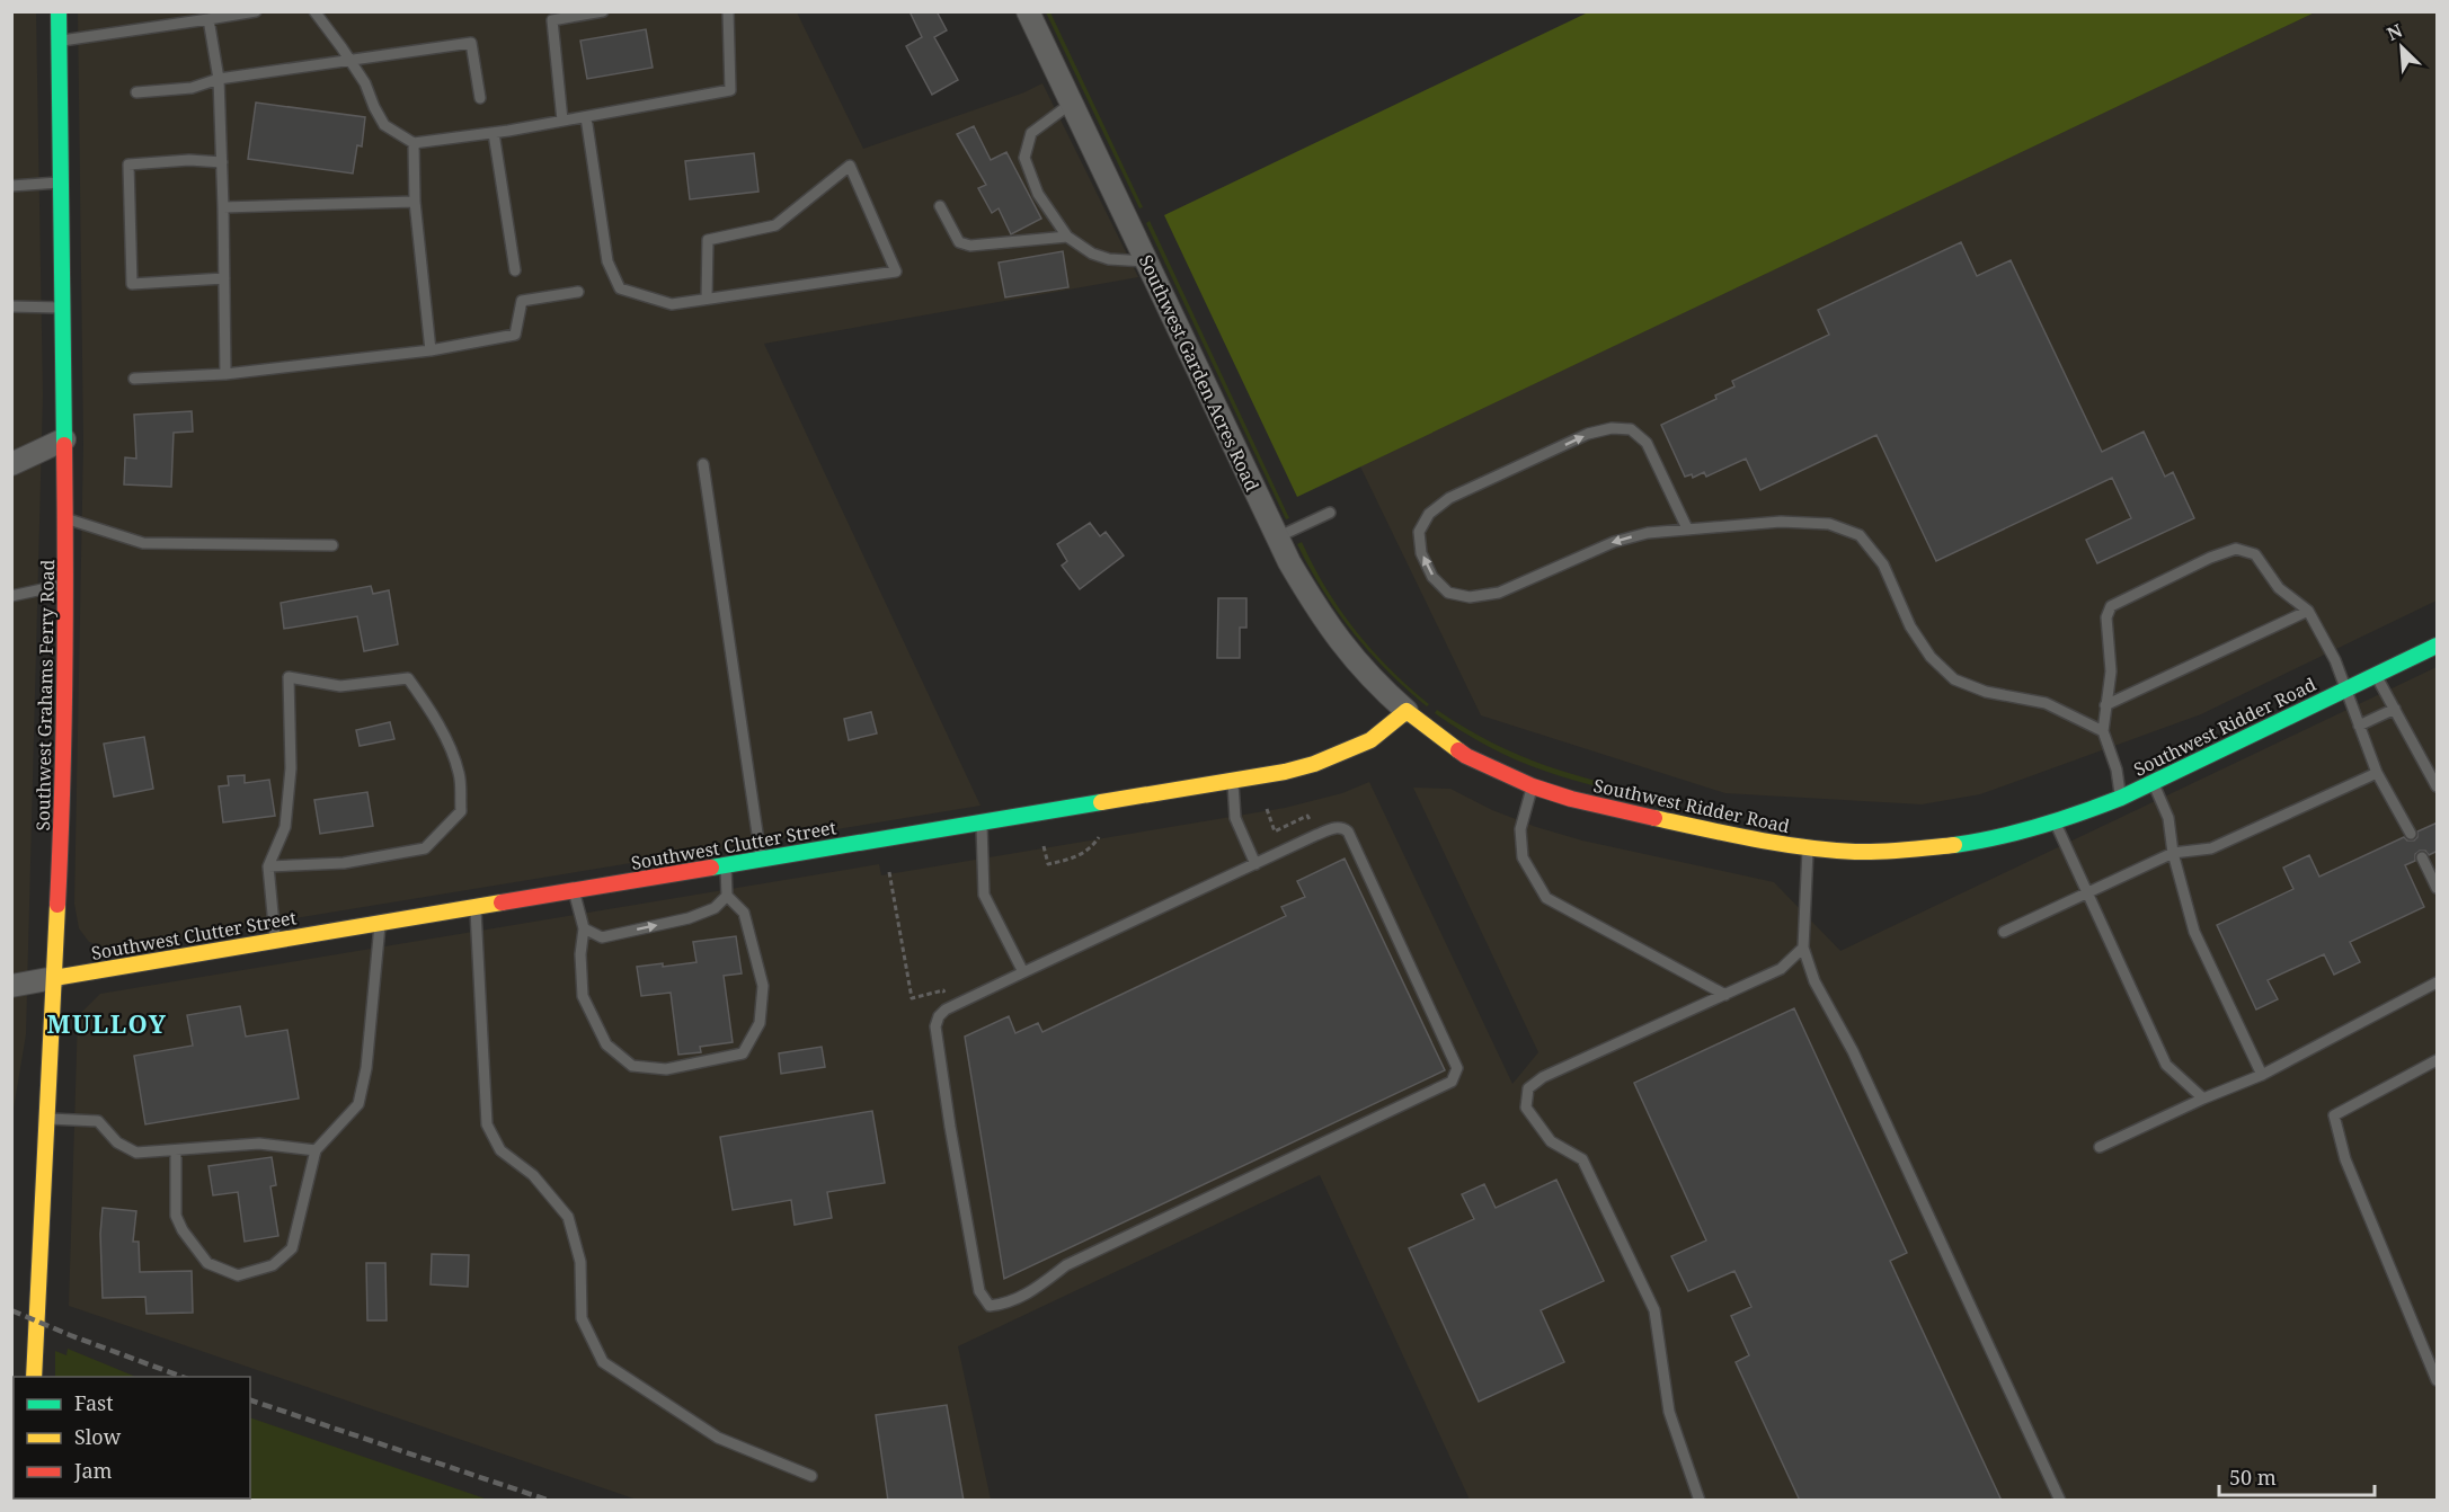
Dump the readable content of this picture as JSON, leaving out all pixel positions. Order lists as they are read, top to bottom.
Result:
{
  "streets": {
    "street": [
      "Southwest Garden Acres Road",
      "Southwest Grahams Ferry Road",
      "Southwest Ridder Road",
      "Southwest Clutter Street"
    ]
  },
  "crossings": [
    ["Southwest Garden Acres Road", "Southwest Ridder Road"],
    ["Southwest Garden Acres Road", "Southwest Clutter Street"],
    ["Southwest Grahams Ferry Road", "Southwest Clutter Street"],
    ["Southwest Ridder Road", "Southwest Clutter Street"]
  ],
  "districts": ["MULLOY"],
  "legend": ["Fast", "Slow", "Jam"],
  "scale_bar": "50 m",
  "north": "top left"
}
